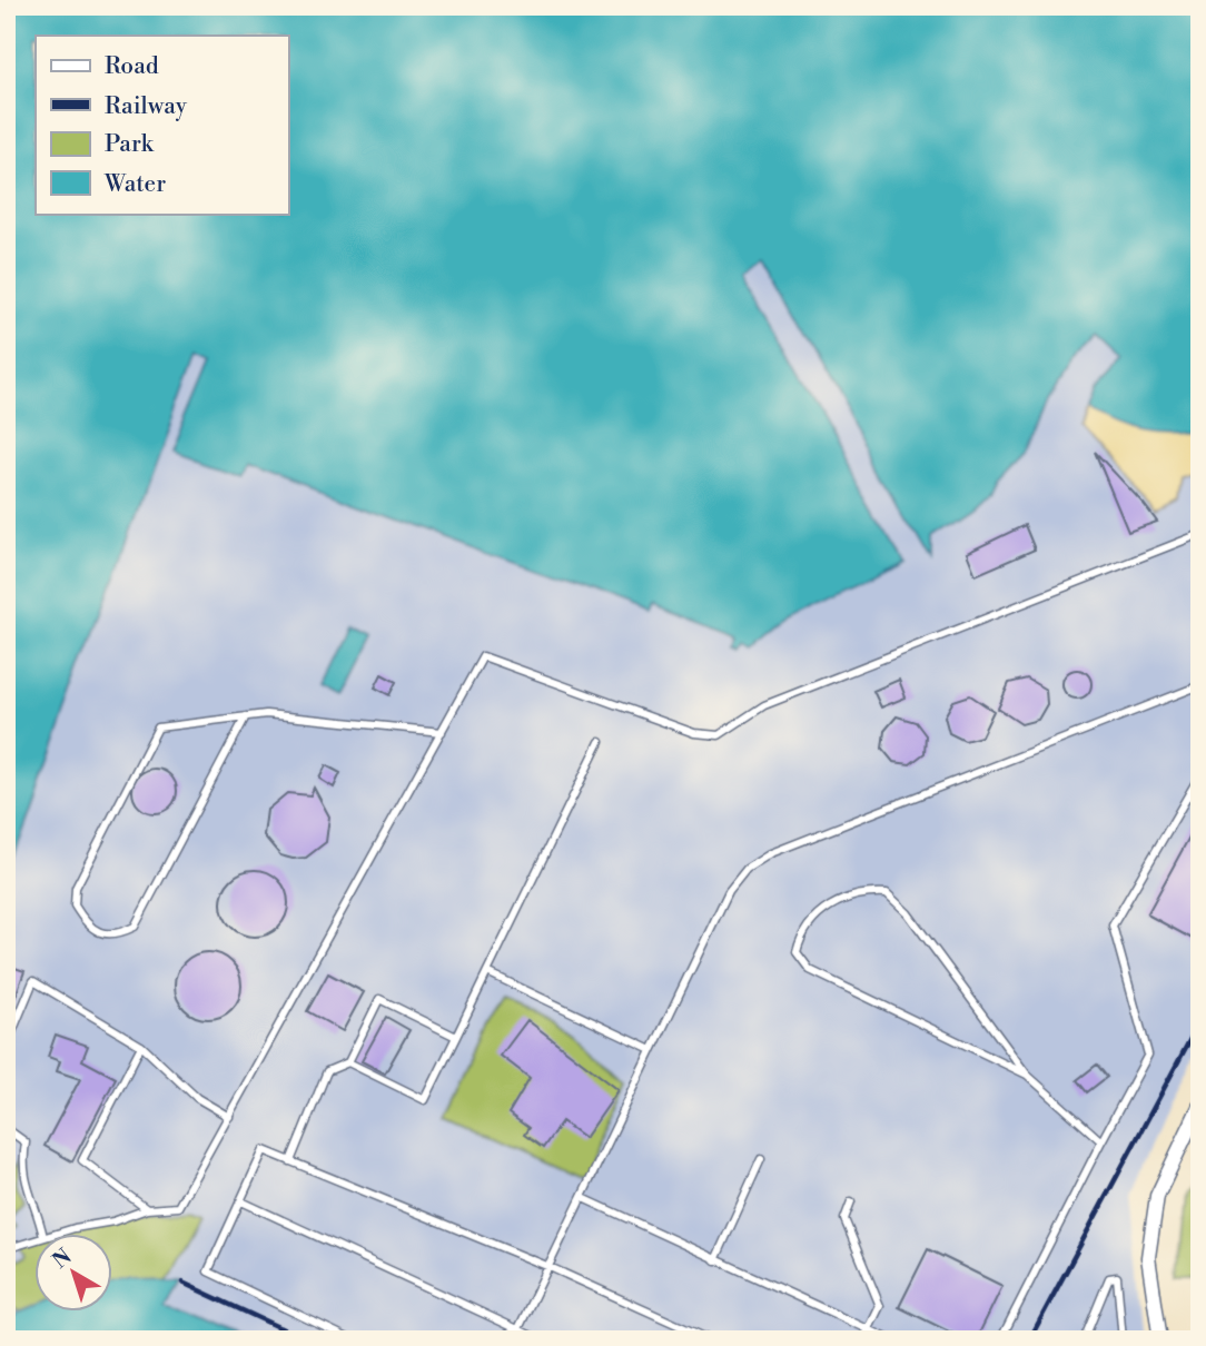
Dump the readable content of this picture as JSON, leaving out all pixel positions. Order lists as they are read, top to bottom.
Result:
{
  "legend": [
    "Road",
    "Railway",
    "Park",
    "Water"
  ],
  "north": "top left"
}
